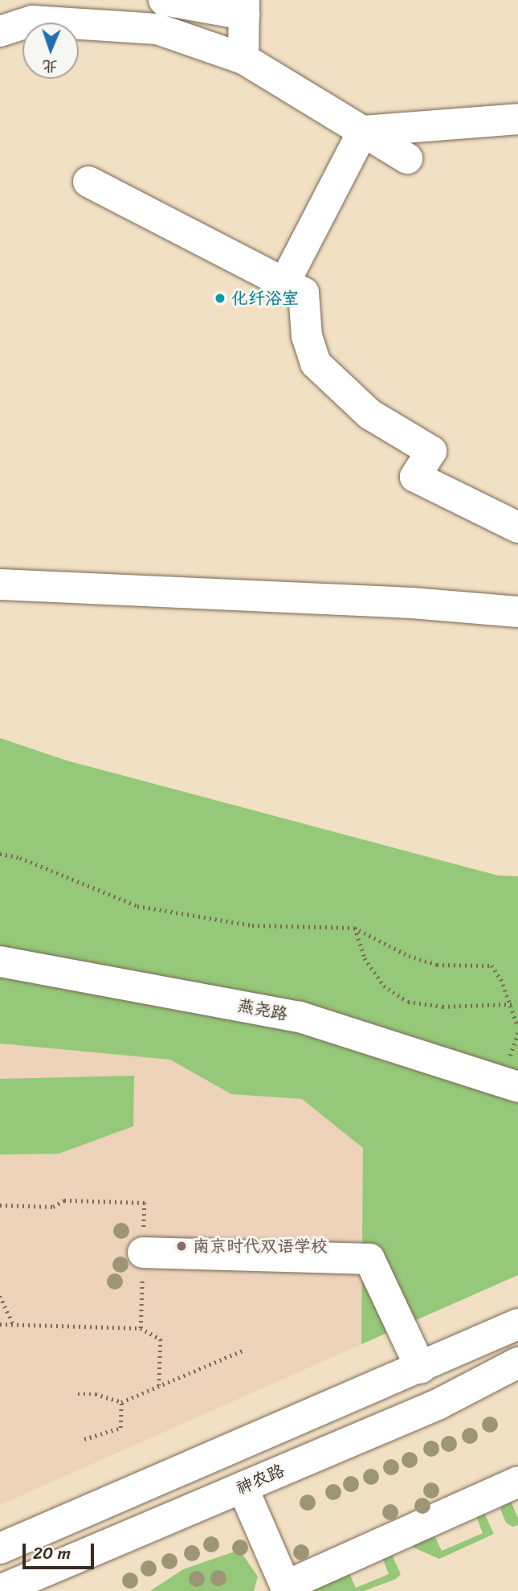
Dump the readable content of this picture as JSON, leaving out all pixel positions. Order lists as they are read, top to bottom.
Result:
{
  "streets": {
    "street": ["燕尧路", "神农路"]
  },
  "places": ["化纤浴室", "南京时代双语学校"],
  "scale_bar": "20 m",
  "north": "bottom"
}
